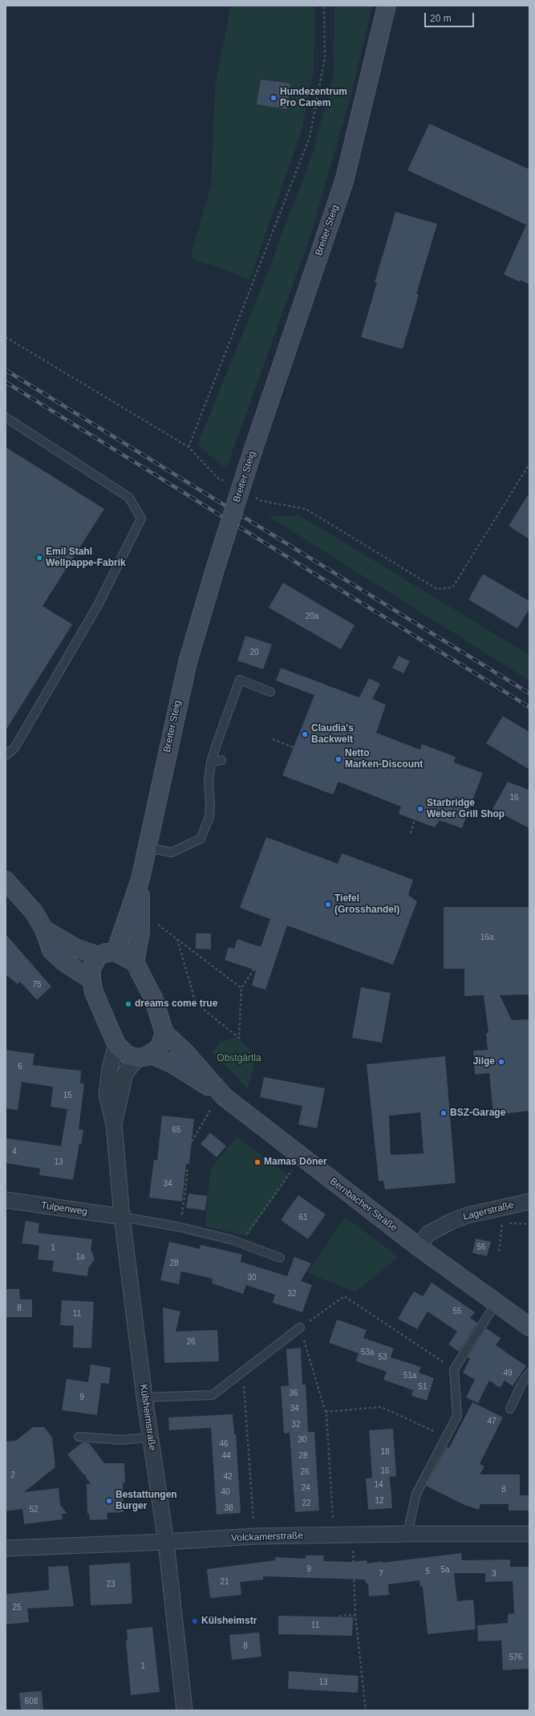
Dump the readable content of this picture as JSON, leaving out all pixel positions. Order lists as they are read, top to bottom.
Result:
{
  "streets": {
    "street": [
      "Breiter Steig",
      "Bernbacher Straße",
      "Tulpenweg",
      "Lagerstraße",
      "Külsheimstraße",
      "Volckamerstraße"
    ]
  },
  "crossings": [
    ["Bernbacher Straße", "Lagerstraße"],
    ["Tulpenweg", "Külsheimstraße"],
    ["Külsheimstraße", "Volckamerstraße"]
  ],
  "parks": ["Obstgärtla"],
  "places": [
    "Hundezentrum Pro Canem",
    "Emil Stahl Wellpappe-Fabrik",
    "Claudia's Backwelt",
    "Netto Marken-Discount",
    "Starbridge Weber Grill Shop",
    "Tiefel (Grosshandel)",
    "dreams come true",
    "Jilge",
    "BSZ-Garage",
    "Mamas Döner",
    "Bestattungen Burger",
    "Külsheimstr"
  ],
  "house_numbers": [
    "20a",
    "20",
    "16",
    "16a",
    "75",
    "6",
    "15",
    "65",
    "4",
    "13",
    "34",
    "61",
    "56",
    "1",
    "1a",
    "28",
    "30",
    "32",
    "8",
    "55",
    "11",
    "26",
    "53a",
    "53",
    "49",
    "51a",
    "51",
    "36",
    "9",
    "34",
    "47",
    "32",
    "30",
    "46",
    "18",
    "44",
    "28",
    "16",
    "26",
    "2",
    "42",
    "14",
    "24",
    "8",
    "40",
    "12",
    "22",
    "38",
    "52",
    "9",
    "5a",
    "5",
    "7",
    "3",
    "21",
    "23",
    "25",
    "11",
    "8",
    "576",
    "1",
    "13",
    "608"
  ],
  "scale_bar": "20 m"
}
